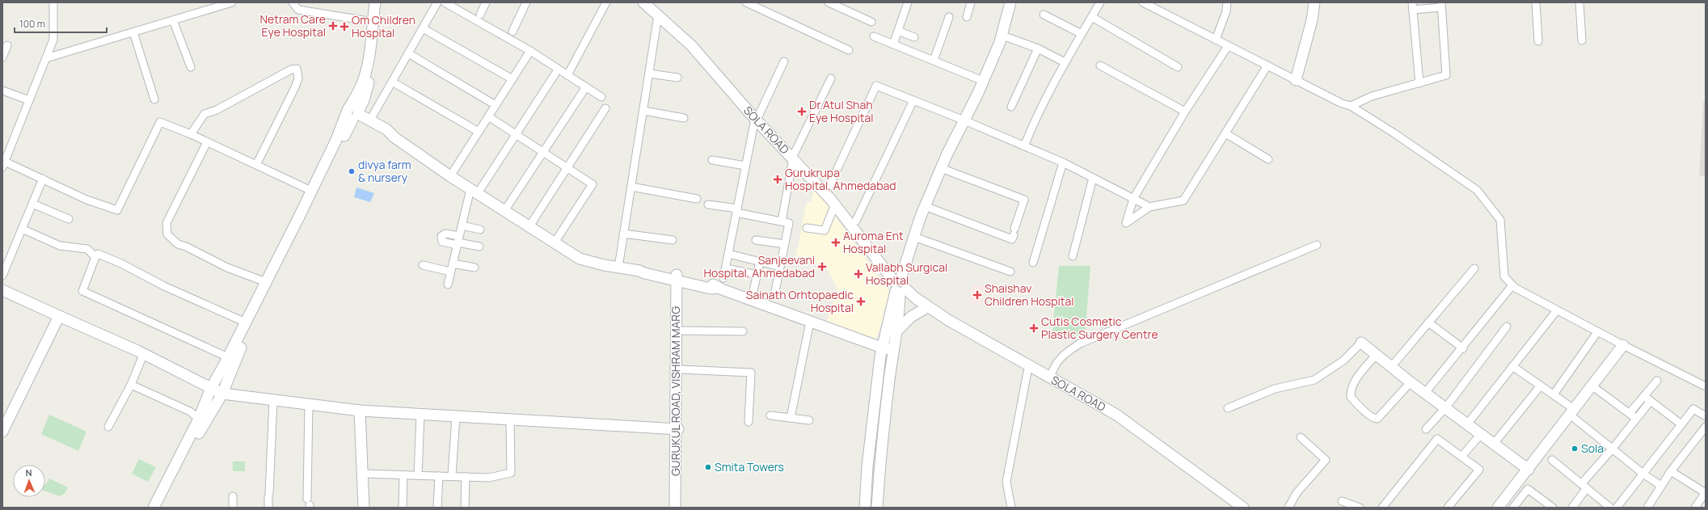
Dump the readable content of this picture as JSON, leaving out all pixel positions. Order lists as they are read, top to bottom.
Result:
{
  "streets": {
    "street": ["SOLA ROAD", "GURUKUL ROAD, VISHRAM MARG"]
  },
  "places": {
    "health": [
      "Netram Care Eye Hospital",
      "Om Children Hospital",
      "Dr.Atul Shah Eye Hospital",
      "Gurukrupa Hospital, Ahmedabad",
      "Auroma Ent Hospital",
      "Sanjeevani Hospital, Ahmedabad",
      "Vallabh Surgical Hospital",
      "Shaishav Children Hospital",
      "Sainath Orhtopaedic Hospital",
      "Cutis Cosmetic Plastic Surgery Centre"
    ],
    "other": ["divya farm & nursery", "Sola", "Smita Towers"]
  },
  "scale_bar": "100 m",
  "north": "top"
}
